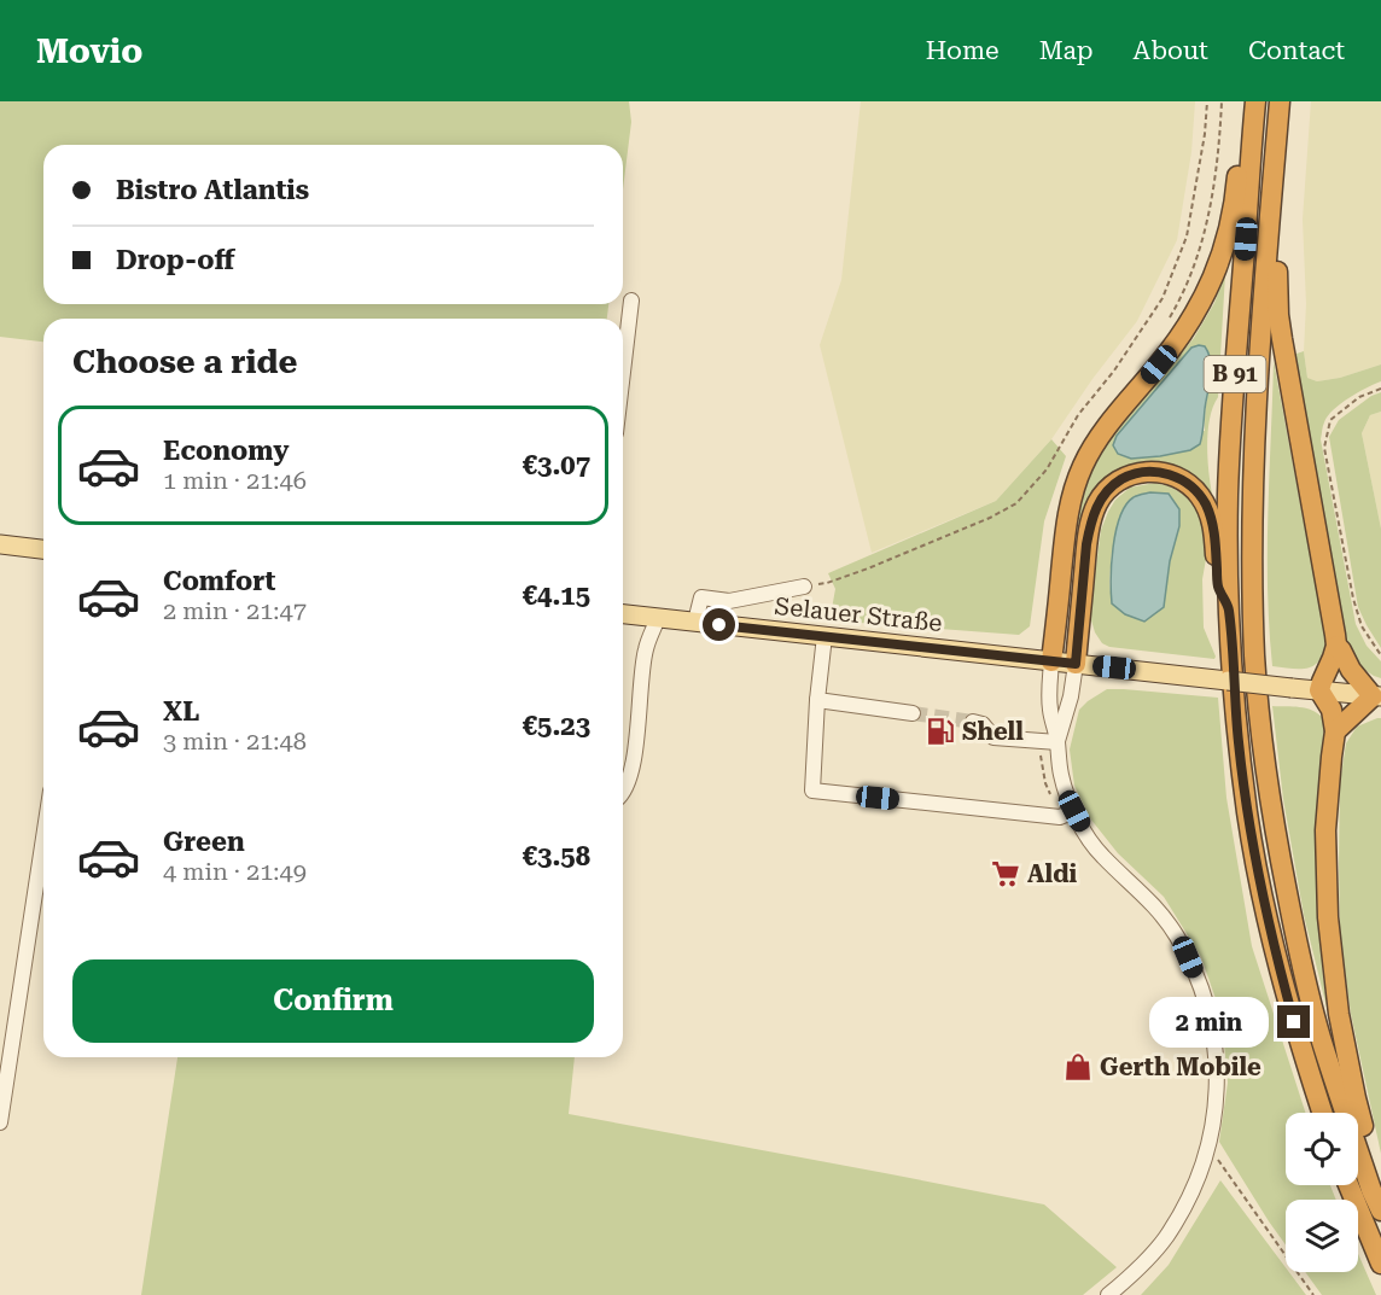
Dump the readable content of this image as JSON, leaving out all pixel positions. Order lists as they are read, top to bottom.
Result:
{
  "streets": {
    "highway": ["B 91"],
    "main road": ["Selauer Straße"]
  },
  "places": {
    "fuel station": ["Shell"],
    "supermarket": ["Aldi"],
    "shop": ["Gerth Mobile"]
  },
  "page": {
    "header": "Movio",
    "nav": [
      "Home",
      "Map",
      "About",
      "Contact"
    ],
    "banner": ["Bistro Atlantis", "Drop-off"],
    "heading": "Choose a ride",
    "list": [
      {
        "name": "Economy",
        "note": "1 min · 21:46",
        "value": "€3.07"
      },
      {
        "name": "Comfort",
        "note": "2 min · 21:47",
        "value": "€4.15"
      },
      {
        "name": "XL",
        "note": "3 min · 21:48",
        "value": "€5.23"
      },
      {
        "name": "Green",
        "note": "4 min · 21:49",
        "value": "€3.58"
      }
    ],
    "buttons": "Confirm",
    "bubble": "2 min"
  }
}
